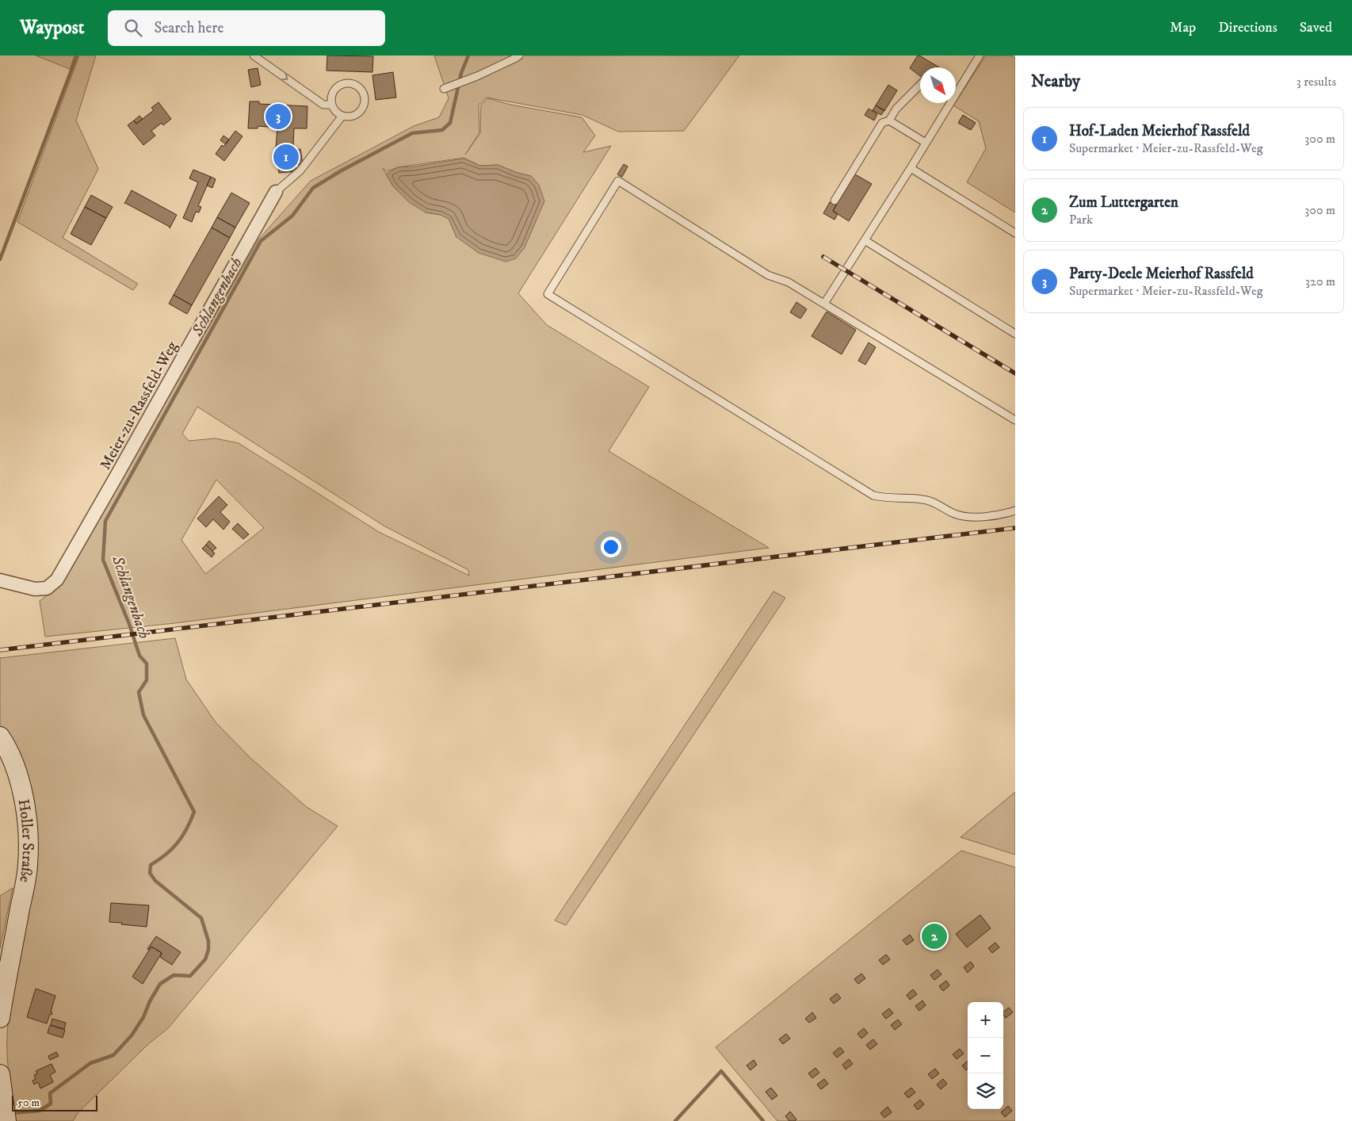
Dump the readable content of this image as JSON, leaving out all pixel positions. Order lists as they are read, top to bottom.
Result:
{
  "streets": {
    "street": ["Meier-zu-Rassfeld-Weg", "Holler Straße"]
  },
  "water": ["Schlangenbach"],
  "scale_bar": "50 m",
  "north": "bottom right",
  "page": {
    "header": "Waypost",
    "search": "Search here",
    "nav": ["Map", "Directions", "Saved"],
    "heading": ["Nearby", "3 results"],
    "pins": ["3", "1", "2"],
    "list": [
      {
        "mark": "1",
        "name": "Hof-Laden Meierhof Rassfeld",
        "note": "Supermarket · Meier-zu-Rassfeld-Weg",
        "value": "300 m"
      },
      {
        "mark": "2",
        "name": "Zum Luttergarten",
        "note": "Park",
        "value": "300 m"
      },
      {
        "mark": "3",
        "name": "Party-Deele Meierhof Rassfeld",
        "note": "Supermarket · Meier-zu-Rassfeld-Weg",
        "value": "320 m"
      }
    ],
    "map_buttons": ["+", "−"],
    "scale": "50 m"
  }
}
